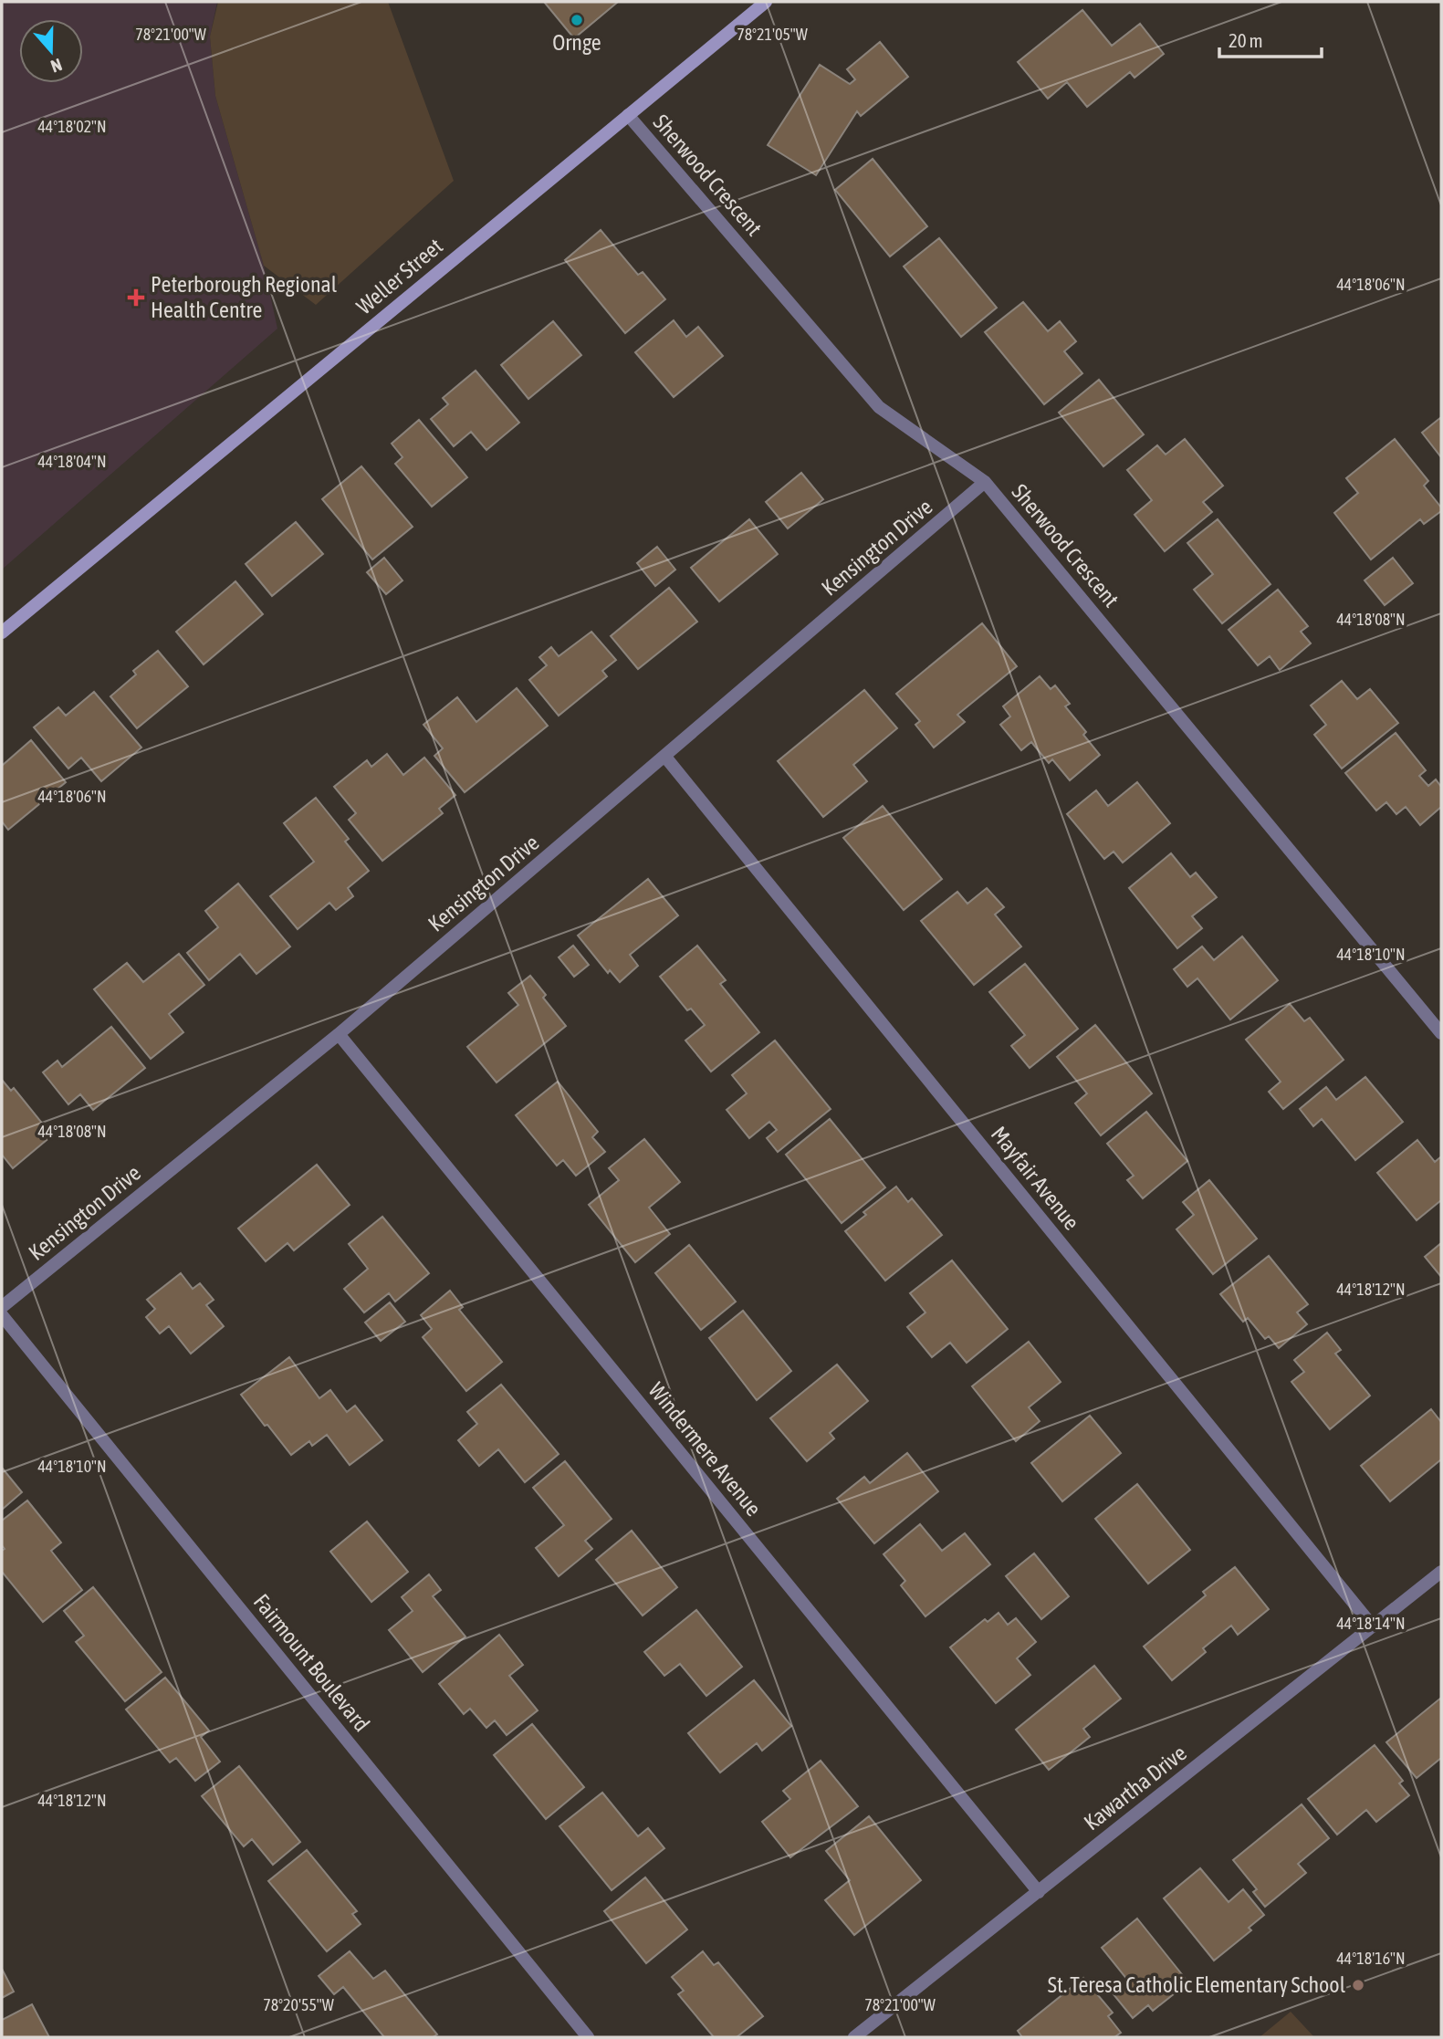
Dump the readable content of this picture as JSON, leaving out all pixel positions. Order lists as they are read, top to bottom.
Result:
{
  "streets": {
    "street": [
      "Sherwood Crescent",
      "Weller Street",
      "Kensington Drive",
      "Mayfair Avenue",
      "Windermere Avenue",
      "Fairmount Boulevard",
      "Kawartha Drive"
    ]
  },
  "crossings": [
    ["Sherwood Crescent", "Weller Street"],
    ["Sherwood Crescent", "Kensington Drive"],
    ["Kensington Drive", "Mayfair Avenue"],
    ["Kensington Drive", "Windermere Avenue"],
    ["Mayfair Avenue", "Kawartha Drive"],
    ["Windermere Avenue", "Kawartha Drive"]
  ],
  "places": {
    "other": ["Ornge", "St. Teresa Catholic Elementary School"],
    "health": ["Peterborough Regional Health Centre"]
  },
  "scale_bar": "20 m",
  "north": "bottom",
  "coordinates": [
    "78°21'00\"W",
    "78°21'05\"W",
    "44°18'02\"N",
    "44°18'06\"N",
    "44°18'04\"N",
    "44°18'08\"N",
    "44°18'10\"N",
    "44°18'12\"N",
    "44°18'14\"N",
    "44°18'16\"N",
    "78°20'55\"W"
  ]
}
